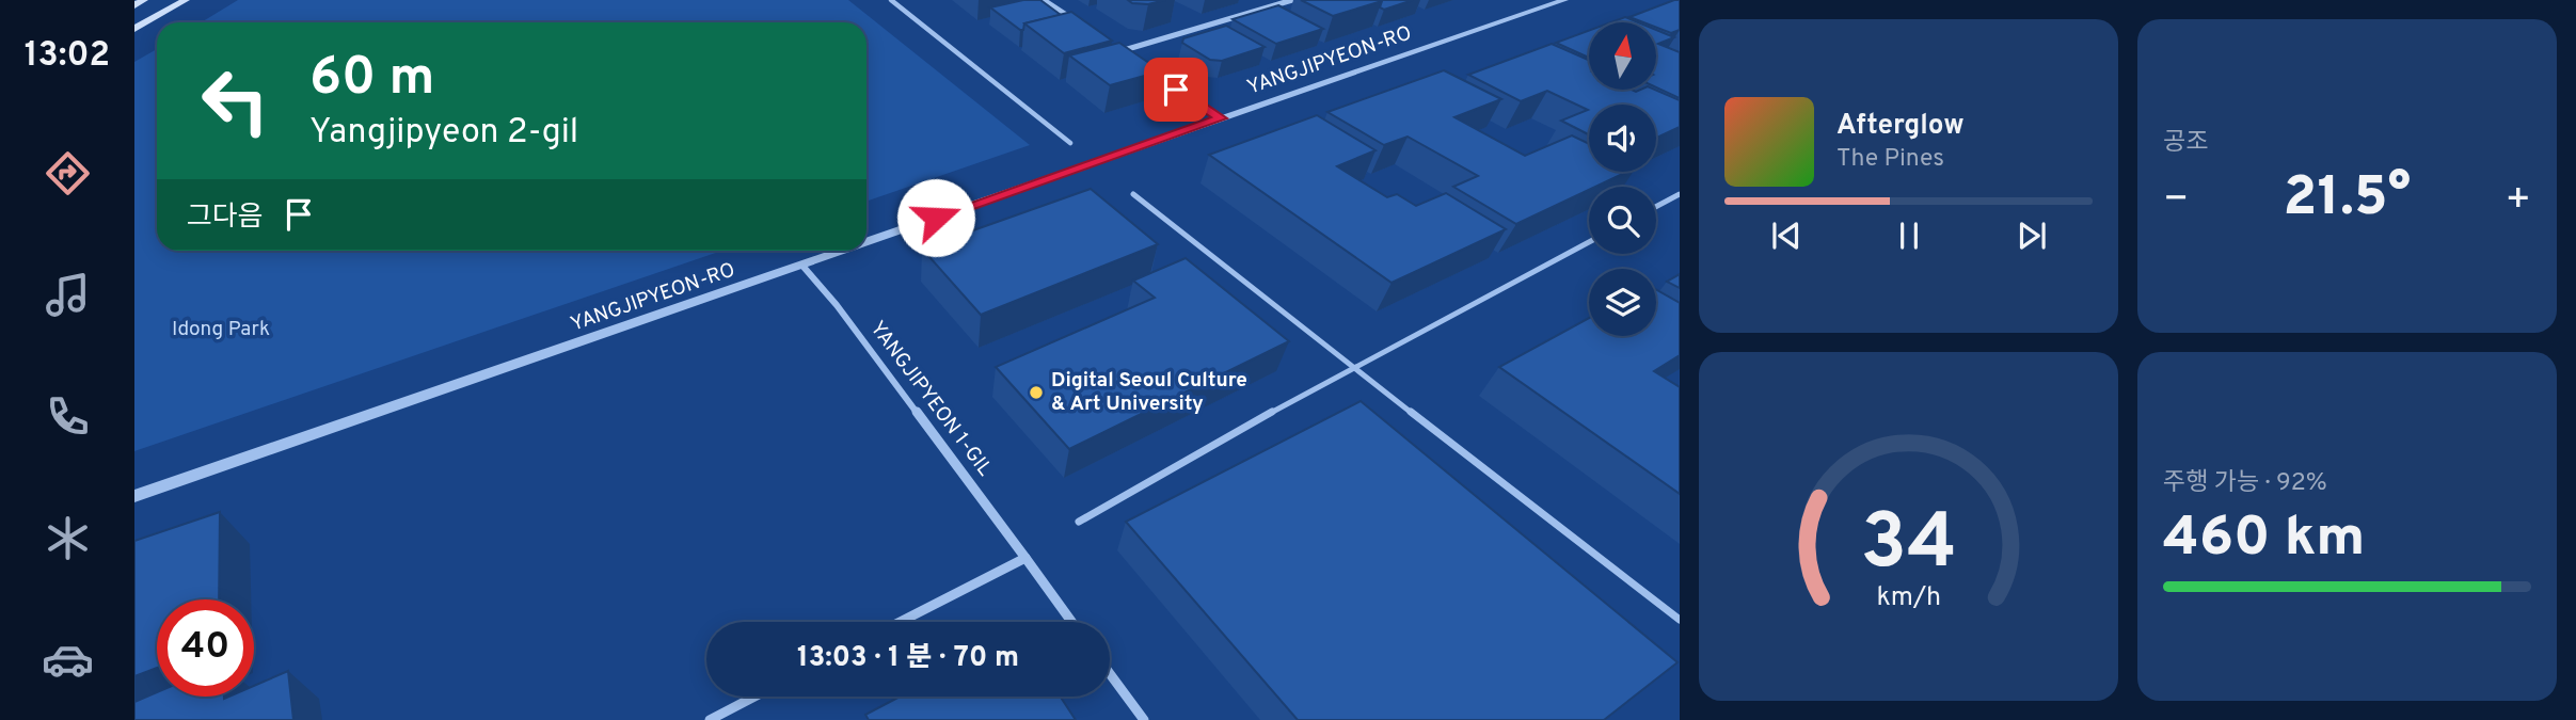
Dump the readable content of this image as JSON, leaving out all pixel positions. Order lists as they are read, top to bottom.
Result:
{
  "streets": {
    "street": ["YANGJIPYEON-RO", "YANGJIPYEON 1-GIL"]
  },
  "crossings": [
    ["YANGJIPYEON-RO", "YANGJIPYEON 1-GIL"]
  ],
  "parks": ["Idong Park"],
  "places": ["Digital Seoul Culture & Art University"],
  "north": "top",
  "page": {
    "tabs": "13:02",
    "tile": [
      "공조",
      ["주행 가능 · 92%", "460 km"]
    ],
    "turn": ["60 m", "Yangjipyeon 2-gil"],
    "song": ["Afterglow", "The Pines"],
    "heat": ["−", "21.5°", "+"],
    "then": "그다음",
    "limit": "40",
    "trip": "13:03 · 1 분 · 70 m",
    "gauge": ["34", "km/h"]
  }
}
